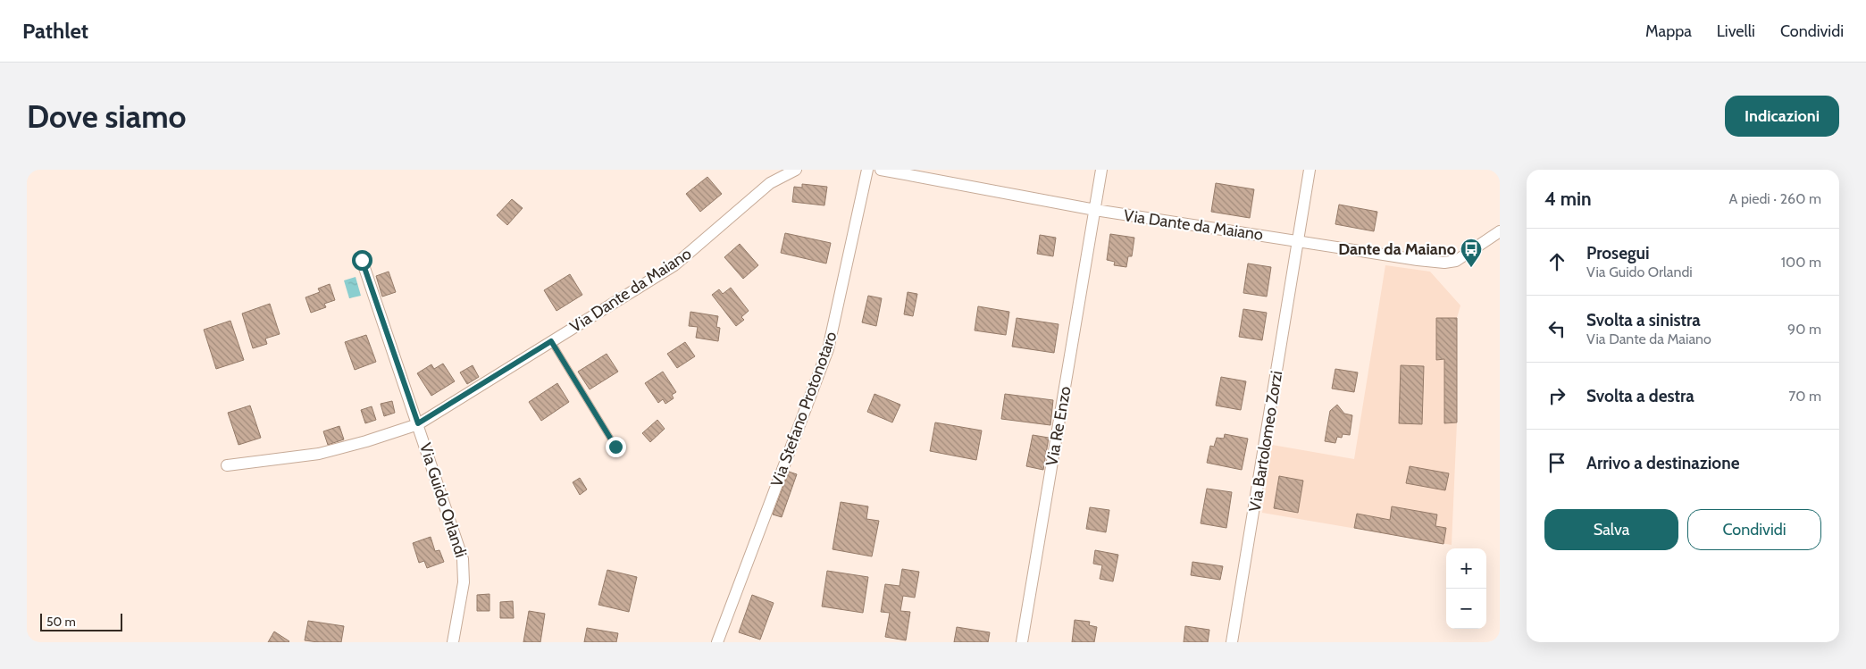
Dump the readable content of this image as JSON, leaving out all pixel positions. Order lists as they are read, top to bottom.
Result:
{
  "streets": {
    "street": [
      "Via Dante da Maiano",
      "Via Stefano Protonotaro",
      "Via Re Enzo",
      "Via Bartolomeo Zorzi",
      "Via Guido Orlandi"
    ]
  },
  "crossings": [
    ["Via Dante da Maiano", "Via Re Enzo"],
    ["Via Dante da Maiano", "Via Bartolomeo Zorzi"],
    ["Via Dante da Maiano", "Via Guido Orlandi"]
  ],
  "places": {
    "bus stop": ["Dante da Maiano"]
  },
  "scale_bar": "50 m",
  "page": {
    "header": "Pathlet",
    "nav": ["Mappa", "Livelli", "Condividi"],
    "buttons": [
      "Indicazioni",
      ["Salva", "Condividi"]
    ],
    "title": "Dove siamo",
    "heading": ["4 min", "A piedi · 260 m"],
    "list": [
      ["Prosegui", "Via Guido Orlandi", "100 m"],
      ["Svolta a sinistra", "Via Dante da Maiano", "90 m"],
      ["Svolta a destra", "70 m"],
      "Arrivo a destinazione"
    ],
    "map_buttons": ["+", "−"],
    "scale": "50 m"
  }
}
